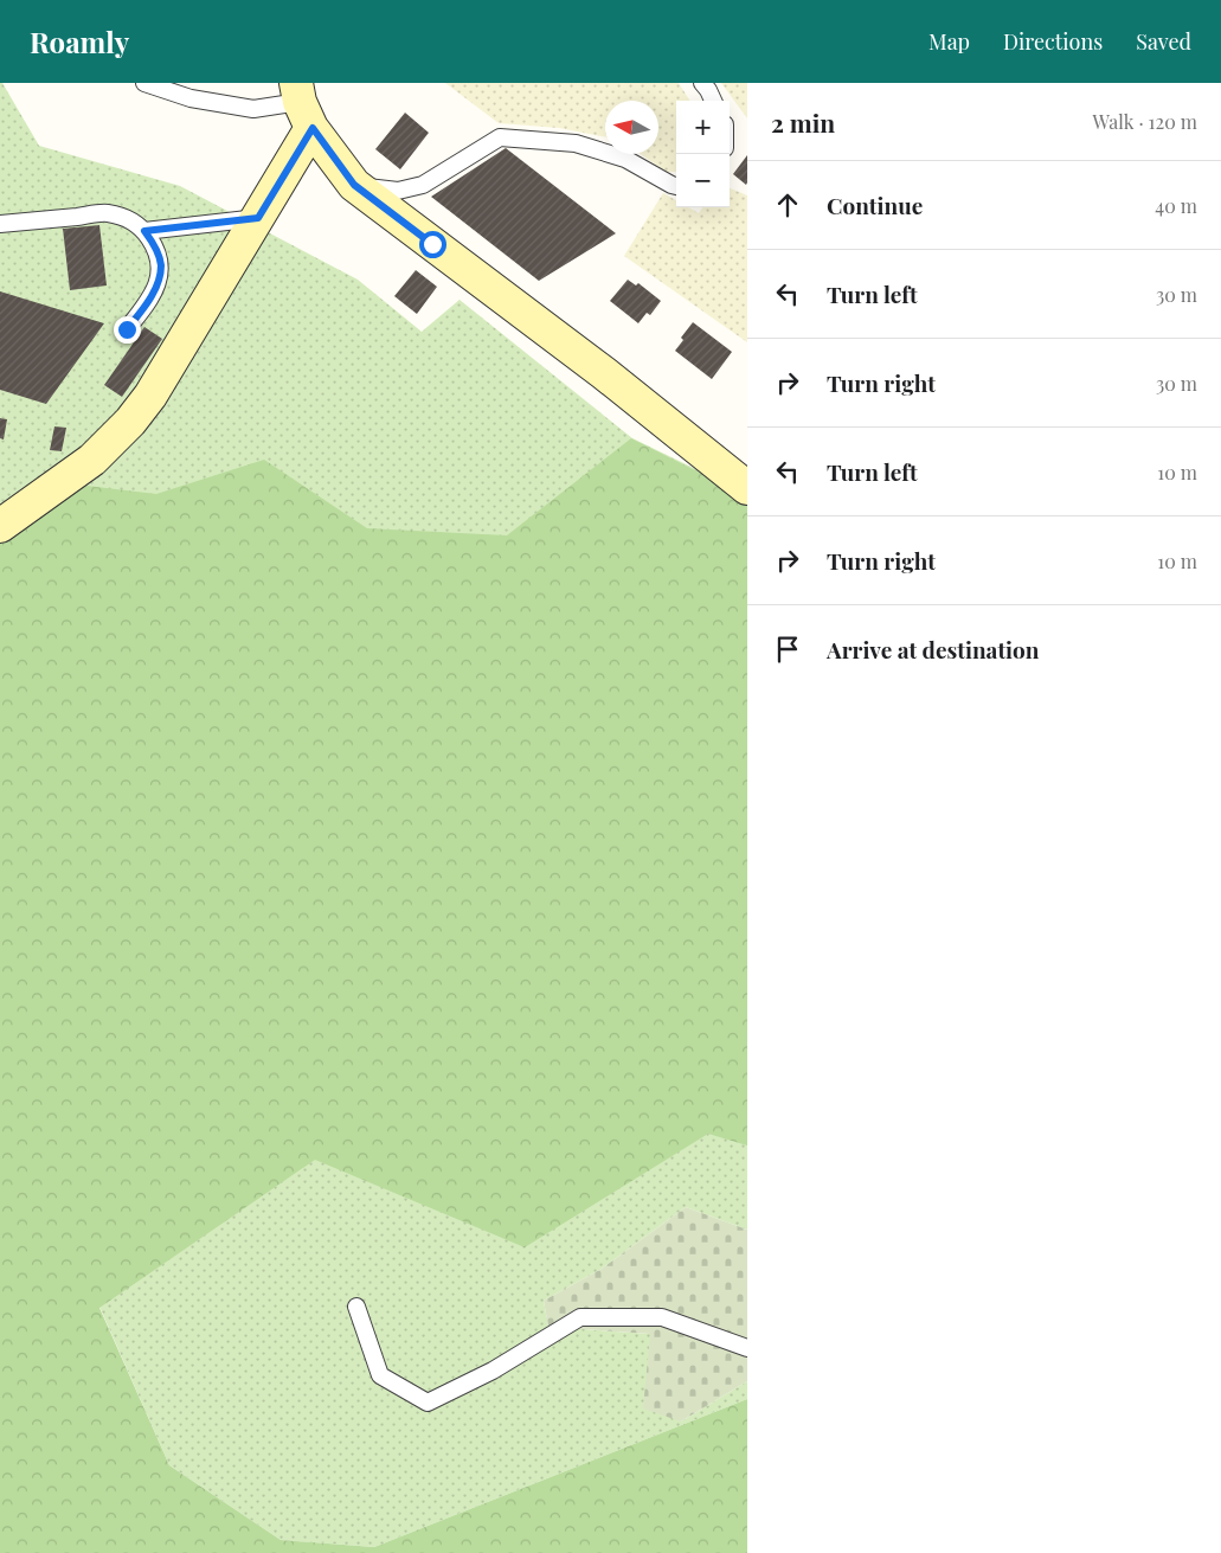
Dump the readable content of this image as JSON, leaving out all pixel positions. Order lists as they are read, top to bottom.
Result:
{
  "north": "left",
  "page": {
    "header": "Roamly",
    "nav": ["Map", "Directions", "Saved"],
    "heading": ["2 min", "Walk · 120 m"],
    "map_buttons": ["+", "−"],
    "list": [
      ["Continue", "40 m"],
      ["Turn left", "30 m"],
      ["Turn right", "30 m"],
      ["Turn left", "10 m"],
      ["Turn right", "10 m"],
      "Arrive at destination"
    ]
  }
}
